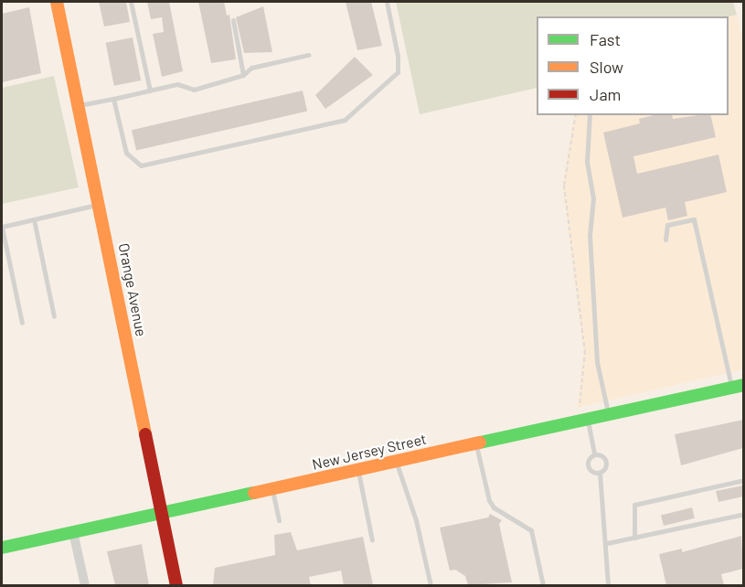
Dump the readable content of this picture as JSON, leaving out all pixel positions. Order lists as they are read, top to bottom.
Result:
{
  "streets": {
    "street": ["Orange Avenue", "New Jersey Street"]
  },
  "crossings": [
    ["Orange Avenue", "New Jersey Street"]
  ],
  "legend": ["Fast", "Slow", "Jam"]
}
